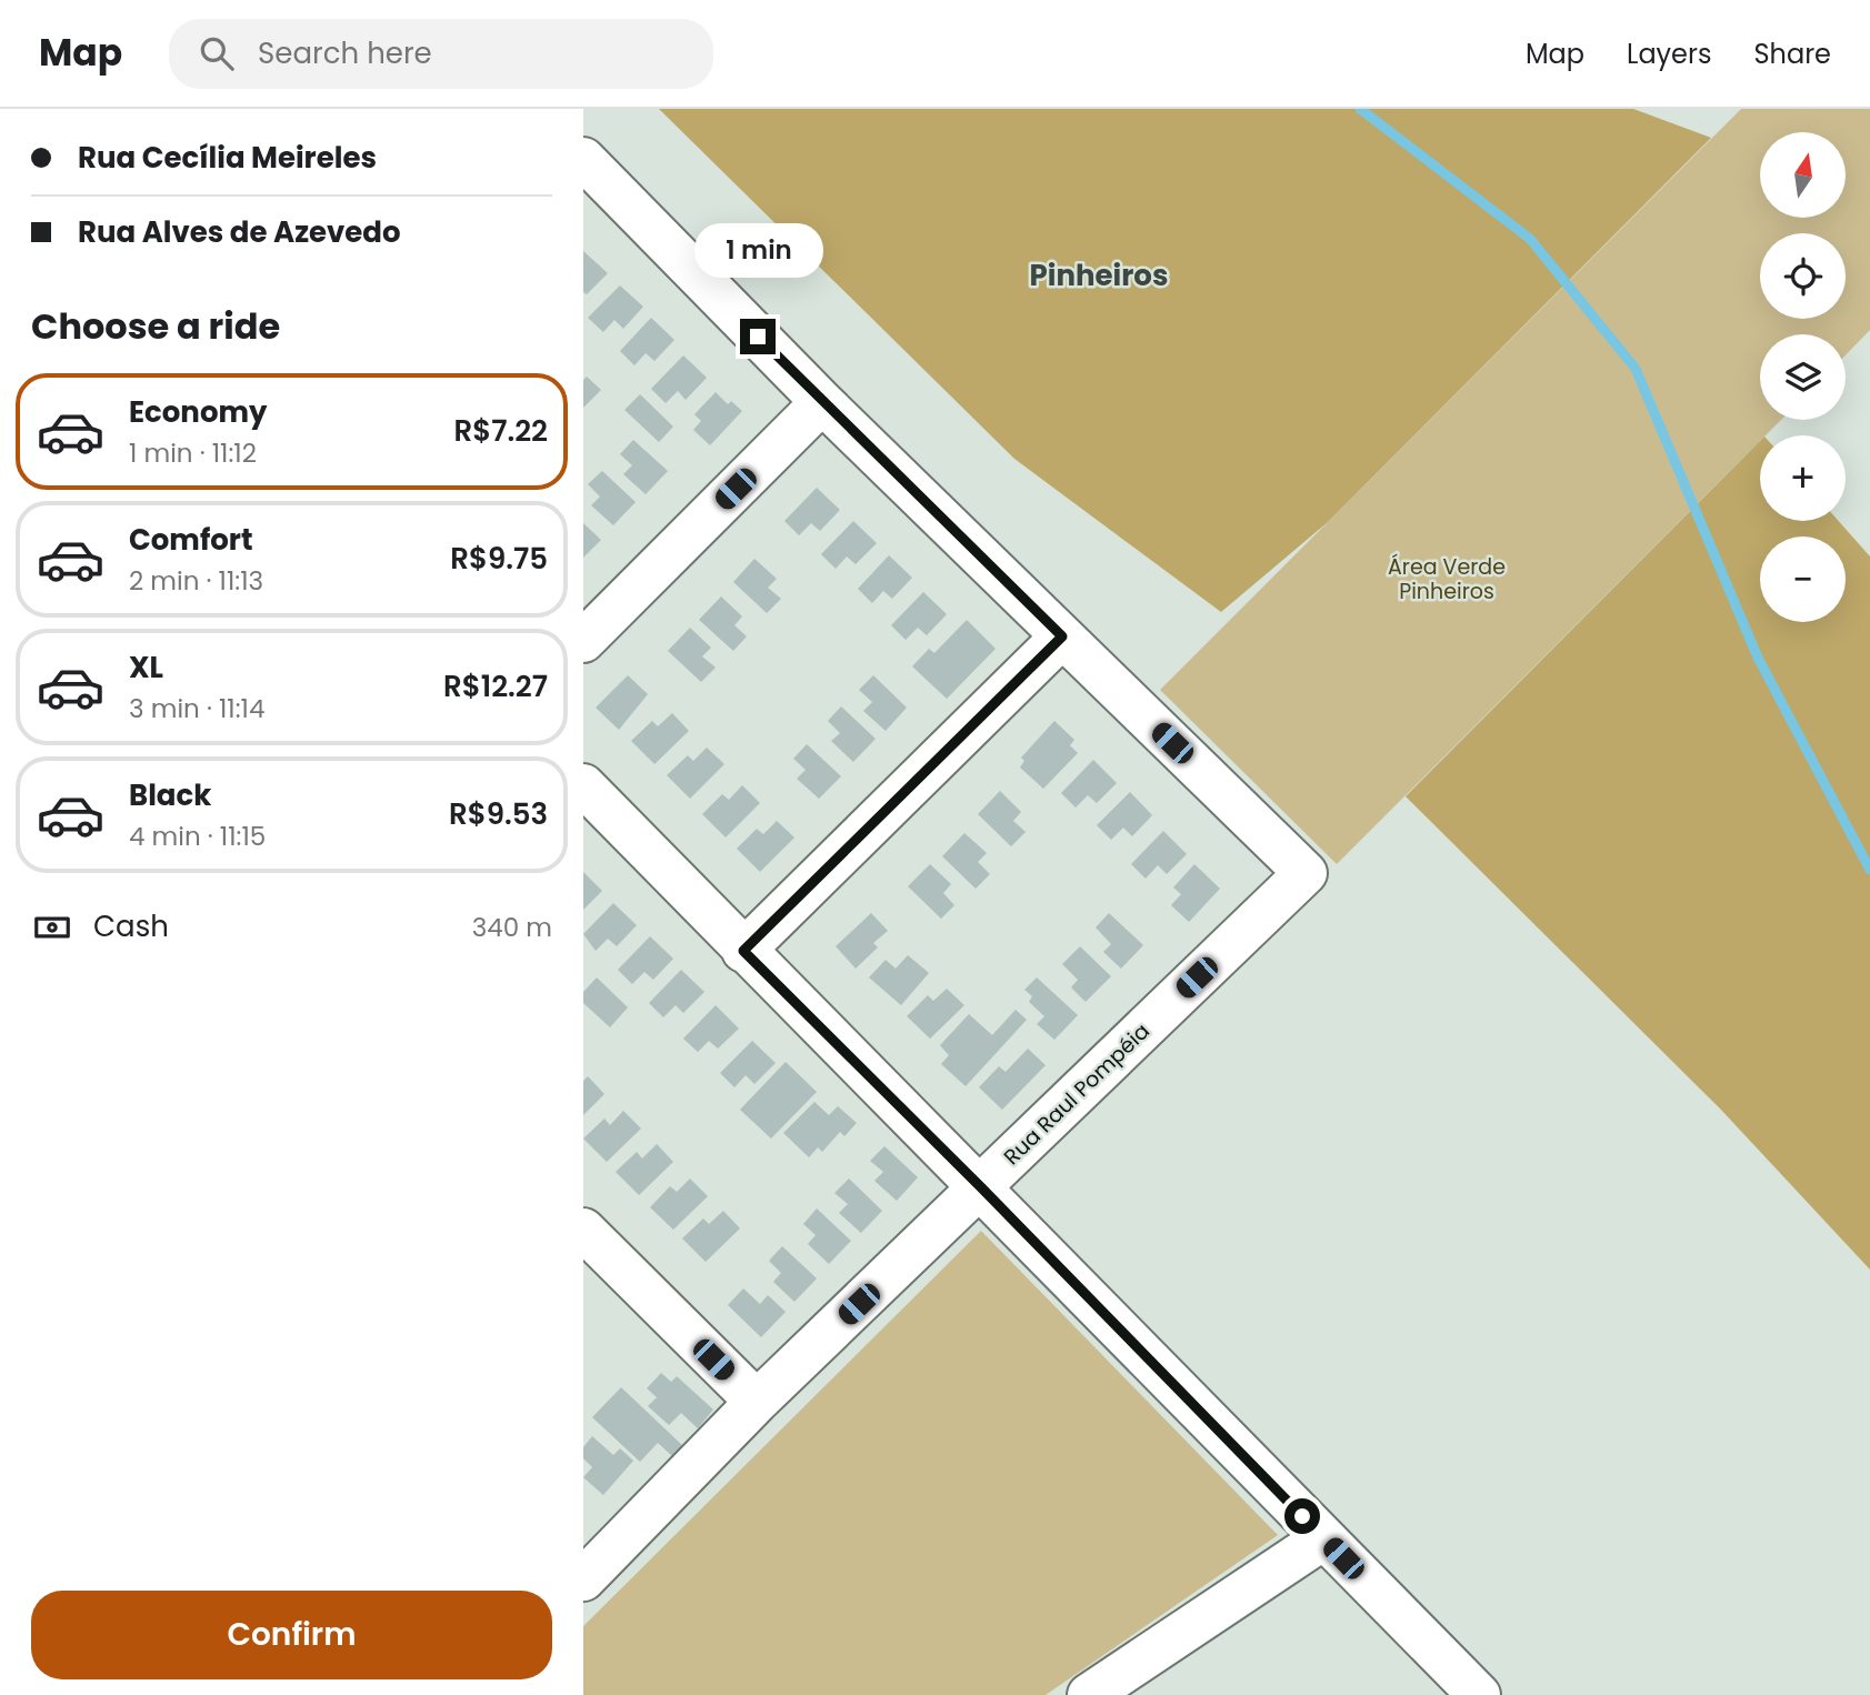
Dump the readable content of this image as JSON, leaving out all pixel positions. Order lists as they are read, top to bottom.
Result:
{
  "streets": {
    "street": ["Rua Raul Pompéia"]
  },
  "districts": ["Pinheiros"],
  "parks": ["Área Verde Pinheiros"],
  "north": "top",
  "page": {
    "header": "Map",
    "search": "Search here",
    "nav": ["Map", "Layers", "Share"],
    "banner": ["Rua Cecília Meireles", "Rua Alves de Azevedo"],
    "map_buttons": ["+", "−"],
    "bubble": "1 min",
    "heading": "Choose a ride",
    "list": [
      {
        "name": "Economy",
        "note": "1 min · 11:12",
        "value": "R$7.22"
      },
      {
        "name": "Comfort",
        "note": "2 min · 11:13",
        "value": "R$9.75"
      },
      {
        "name": "XL",
        "note": "3 min · 11:14",
        "value": "R$12.27"
      },
      {
        "name": "Black",
        "note": "4 min · 11:15",
        "value": "R$9.53"
      }
    ],
    "pay": ["Cash", "340 m"],
    "buttons": "Confirm"
  }
}
